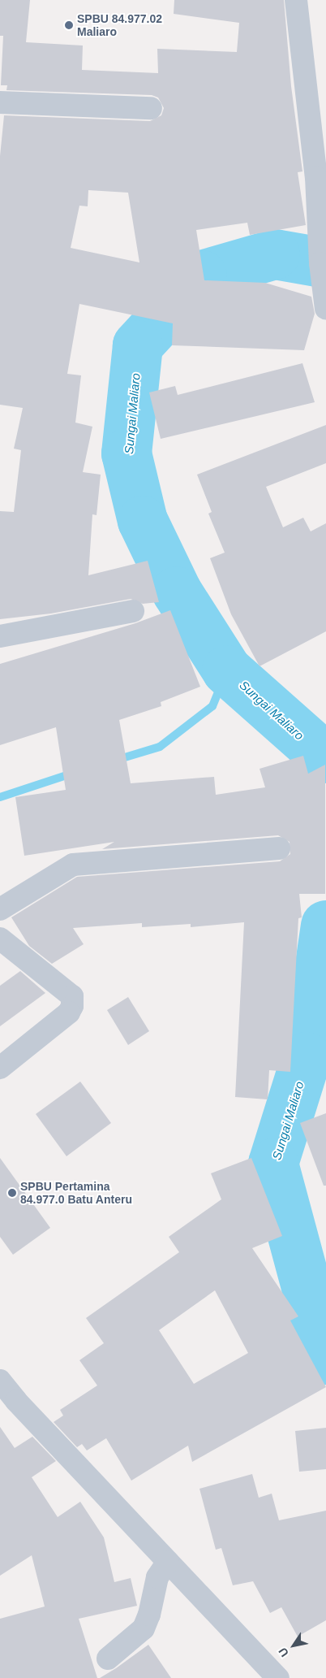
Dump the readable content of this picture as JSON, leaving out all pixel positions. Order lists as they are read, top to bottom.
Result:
{
  "water": ["Sungai Maliaro"],
  "places": ["SPBU 84.977.02 Maliaro", "SPBU Pertamina 84.977.0 Batu Anteru"],
  "north": "bottom left"
}
